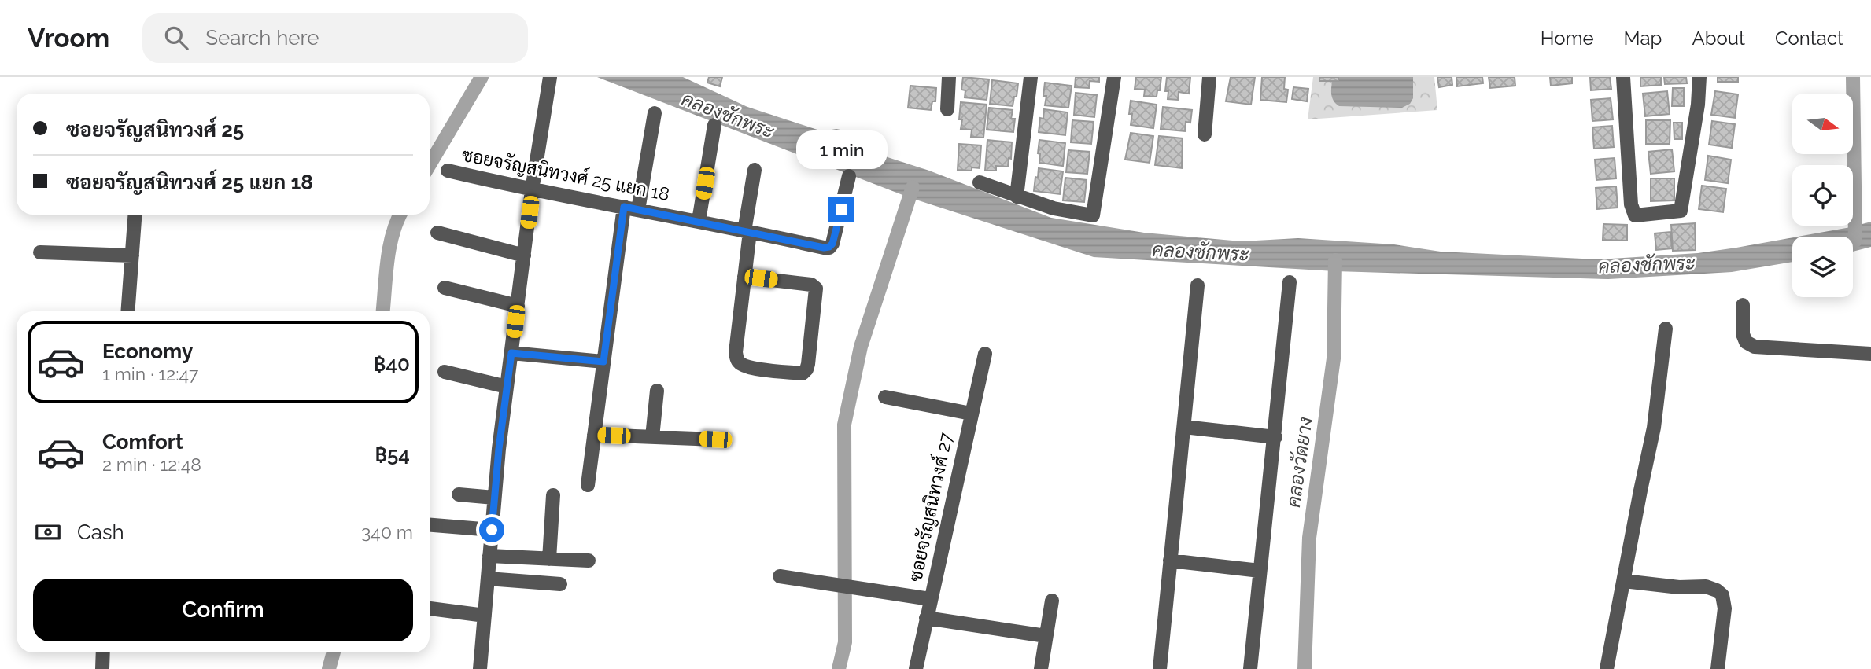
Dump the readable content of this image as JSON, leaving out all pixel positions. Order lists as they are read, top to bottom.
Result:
{
  "streets": {
    "street": ["ซอยจรัญสนิทวงศ์ 25 แยก 18", "ซอยจรัญสนิทวงศ์ 27"]
  },
  "water": ["คลองชักพระ", "คลองวัดยาง"],
  "north": "right",
  "page": {
    "header": "Vroom",
    "search": "Search here",
    "nav": [
      "Home",
      "Map",
      "About",
      "Contact"
    ],
    "banner": ["ซอยจรัญสนิทวงศ์ 25", "ซอยจรัญสนิทวงศ์ 25 แยก 18"],
    "bubble": "1 min",
    "list": [
      {
        "name": "Economy",
        "note": "1 min · 12:47",
        "value": "฿40"
      },
      {
        "name": "Comfort",
        "note": "2 min · 12:48",
        "value": "฿54"
      }
    ],
    "pay": ["Cash", "340 m"],
    "buttons": "Confirm"
  }
}
